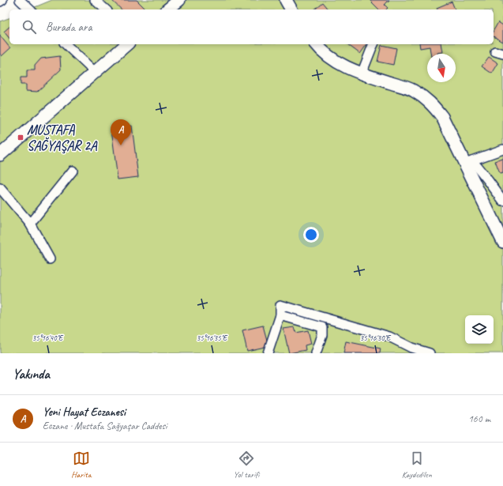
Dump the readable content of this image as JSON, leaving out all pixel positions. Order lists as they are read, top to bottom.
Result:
{
  "places": {
    "transit": ["MUSTAFA SAĞYAŞAR 2A"]
  },
  "north": "bottom",
  "page": {
    "search": "Burada ara",
    "pins": "A",
    "heading": "Yakında",
    "list": [
      {
        "mark": "A",
        "name": "Yeni Hayat Eczanesi",
        "note": "Eczane · Mustafa Sağyaşar Caddesi",
        "value": "160 m"
      }
    ],
    "nav": ["Harita", "Yol tarifi", "Kaydedilen"]
  },
  "coordinates": ["35°16'40\"E", "35°16'35\"E", "35°16'30\"E"]
}
